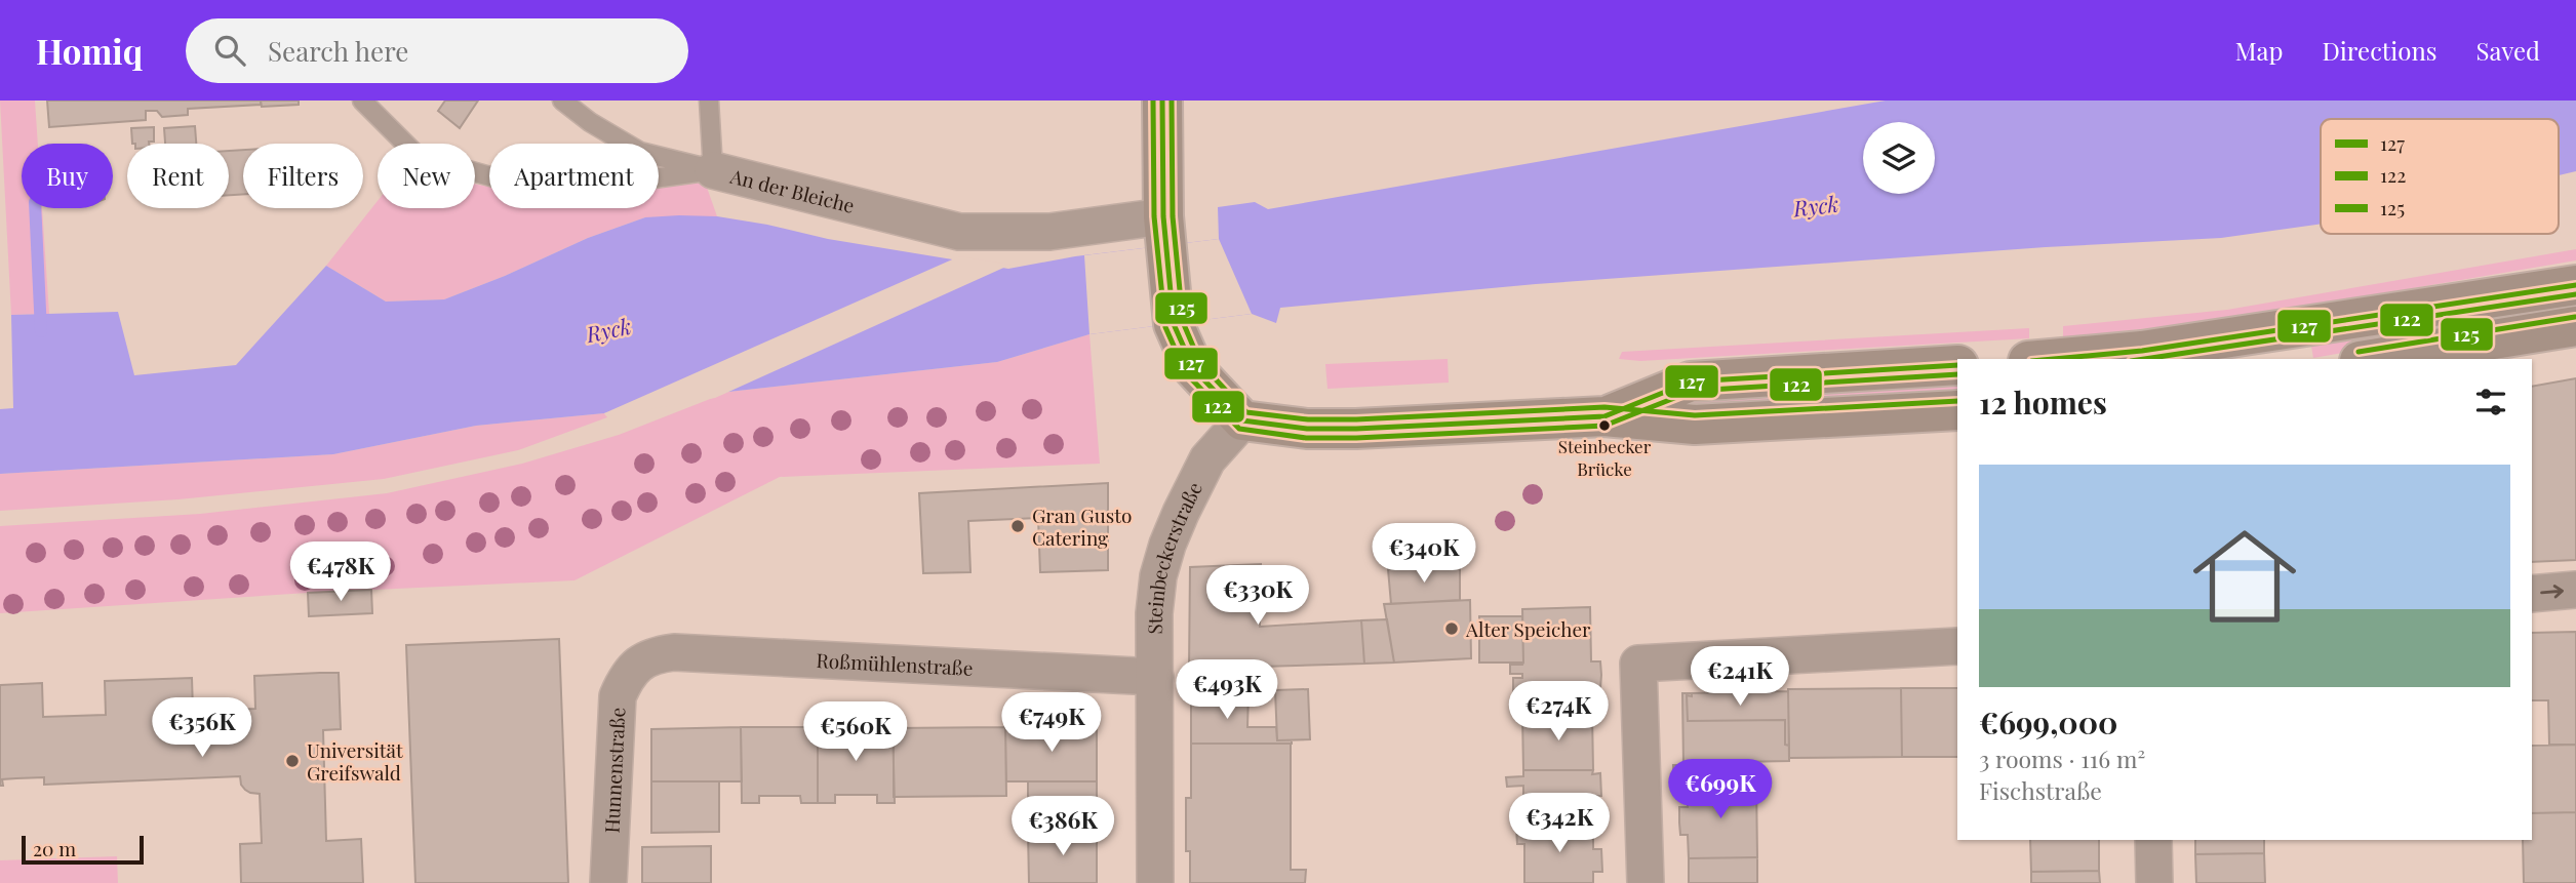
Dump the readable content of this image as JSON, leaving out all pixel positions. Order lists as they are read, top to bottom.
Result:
{
  "streets": {
    "street": [
      "An der Bleiche",
      "Steinbeckerstraße",
      "Roßmühlenstraße",
      "Hunnenstraße"
    ]
  },
  "crossings": [
    ["Steinbeckerstraße", "Roßmühlenstraße"],
    ["Roßmühlenstraße", "Hunnenstraße"]
  ],
  "water": ["Ryck"],
  "places": [
    "Steinbecker Brücke",
    "Gran Gusto Catering",
    "Alter Speicher",
    "Universität Greifswald"
  ],
  "lines": ["transit line 127", "transit line 122", "transit line 125"],
  "legend": ["127", "122", "125"],
  "scale_bar": "20 m",
  "page": {
    "header": "Homiq",
    "search": "Search here",
    "nav": ["Map", "Directions", "Saved"],
    "chip": [
      "Buy",
      "Rent",
      "Filters",
      "New",
      "Apartment"
    ],
    "heading": "12 homes",
    "list": [
      {
        "name": "€699,000",
        "note": "3 rooms · 116 m² · Fischstraße"
      }
    ],
    "price": [
      "€340K",
      "€478K",
      "€330K",
      "€241K",
      "€493K",
      "€274K",
      "€749K",
      "€356K",
      "€560K",
      "€699K",
      "€342K",
      "€386K"
    ],
    "scale": "20 m"
  }
}
